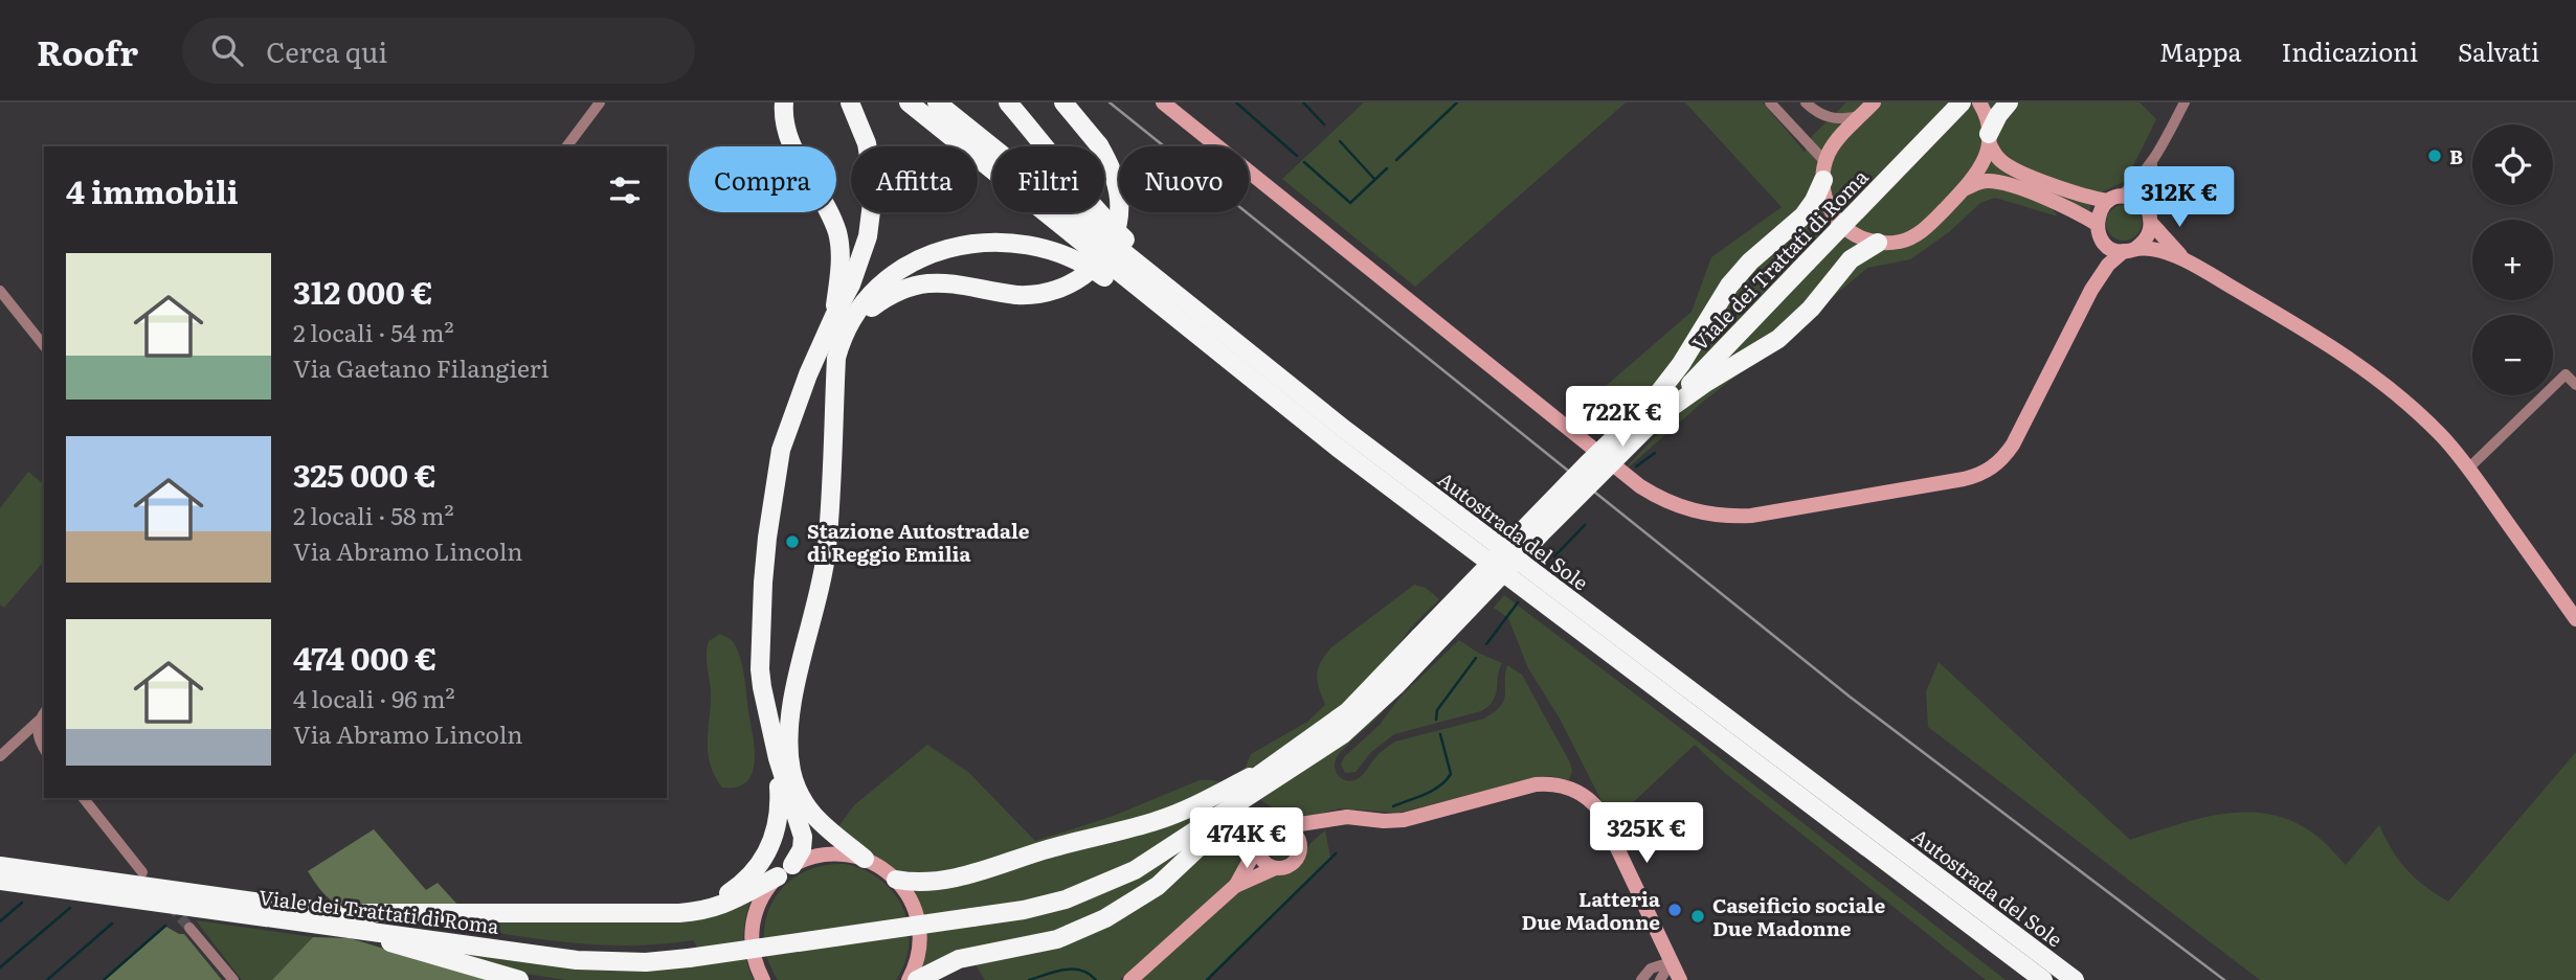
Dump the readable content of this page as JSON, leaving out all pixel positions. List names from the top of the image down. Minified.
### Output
{"streets":{"highway":["Viale dei Trattati di Roma","Autostrada del Sole"]},"places":["B","Stazione Autostradale di Reggio Emilia","Latteria Due Madonne","Caseificio sociale Due Madonne"],"page":{"header":"Roofr","search":"Cerca qui","nav":["Mappa","Indicazioni","Salvati"],"map_buttons":["+","−"],"chip":["Compra","Affitta","Filtri","Nuovo"],"heading":"4 immobili","price":["312K €","722K €","325K €","474K €"],"list":[{"name":"312 000 €","note":"2 locali · 54 m² · Via Gaetano Filangieri"},{"name":"325 000 €","note":"2 locali · 58 m² · Via Abramo Lincoln"},{"name":"474 000 €","note":"4 locali · 96 m² · Via Abramo Lincoln"}]}}
